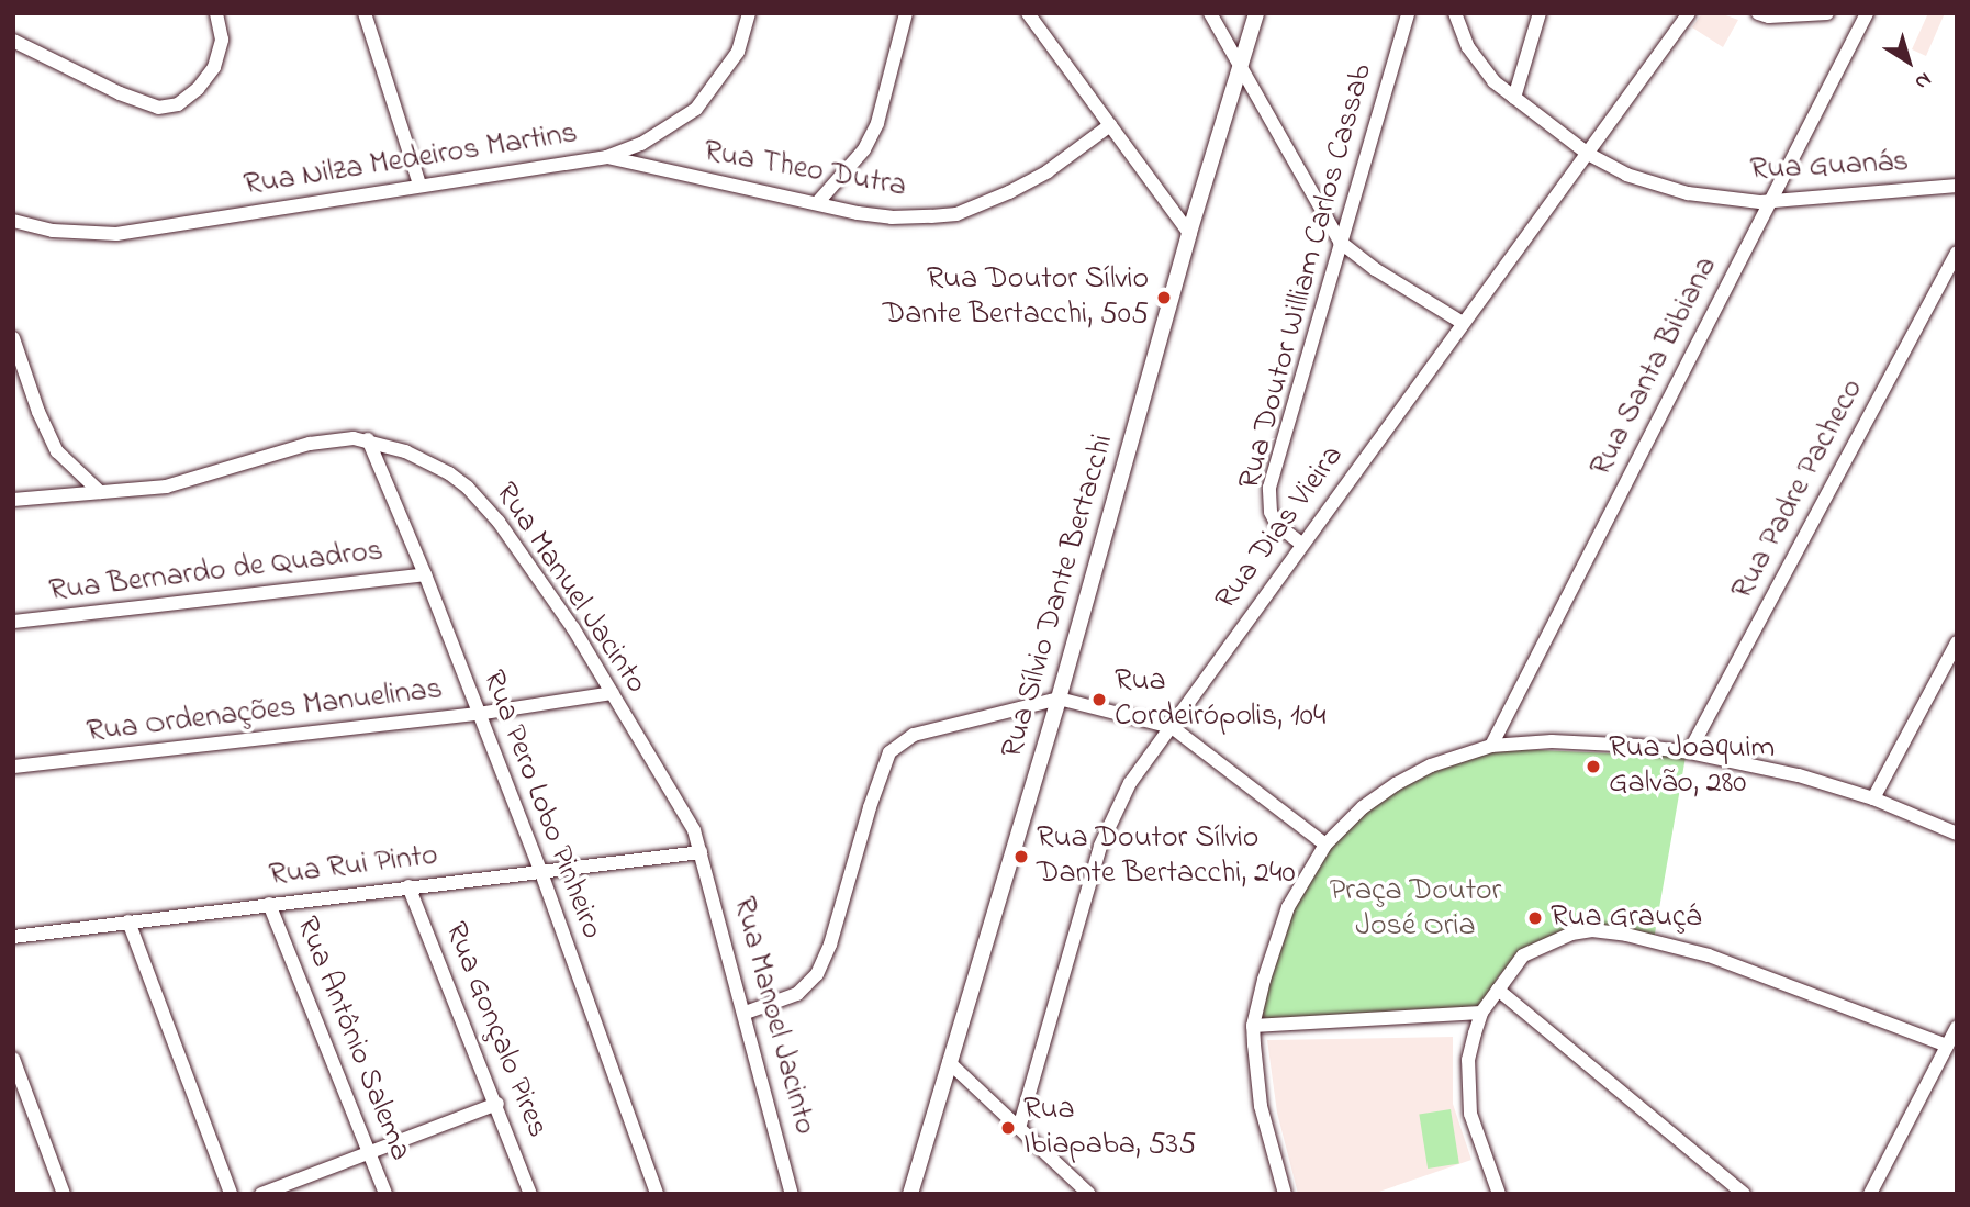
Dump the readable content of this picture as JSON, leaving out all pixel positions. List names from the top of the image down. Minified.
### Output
{"streets":{"street":["Rua Nilza Medeiros Martins","Rua Guanás","Rua Theo Dutra","Rua Doutor William Carlos Cassab","Rua Santa Bibiana","Rua Padre Pacheco","Rua Dias Vieira","Rua Bernardo de Quadros","Rua Manuel Jacinto","Rua Sílvio Dante Bertacchi","Rua Ordenações Manuelinas","Rua Pero Lobo Pinheiro","Rua Rui Pinto","Rua Manoel Jacinto","Rua Gonçalo Pires","Rua Antônio Salema"]},"crossings":[["Rua Nilza Medeiros Martins","Rua Theo Dutra"],["Rua Guanás","Rua Santa Bibiana"],["Rua Guanás","Rua Dias Vieira"],["Rua Doutor William Carlos Cassab","Rua Dias Vieira"],["Rua Bernardo de Quadros","Rua Pero Lobo Pinheiro"],["Rua Manuel Jacinto","Rua Ordenações Manuelinas"],["Rua Manuel Jacinto","Rua Pero Lobo Pinheiro"],["Rua Manuel Jacinto","Rua Rui Pinto"],["Rua Manuel Jacinto","Rua Manoel Jacinto"],["Rua Ordenações Manuelinas","Rua Pero Lobo Pinheiro"],["Rua Pero Lobo Pinheiro","Rua Rui Pinto"],["Rua Rui Pinto","Rua Manoel Jacinto"],["Rua Rui Pinto","Rua Gonçalo Pires"],["Rua Rui Pinto","Rua Antônio Salema"]],"parks":["Praça Doutor José Oria"],"places":["Rua Doutor Sílvio Dante Bertacchi, 505","Rua Cordeirópolis, 104","Rua Joaquim Galvão, 280","Rua Doutor Sílvio Dante Bertacchi, 240","Rua Grauçá","Rua Ibiapaba, 535"],"north":"bottom right"}
